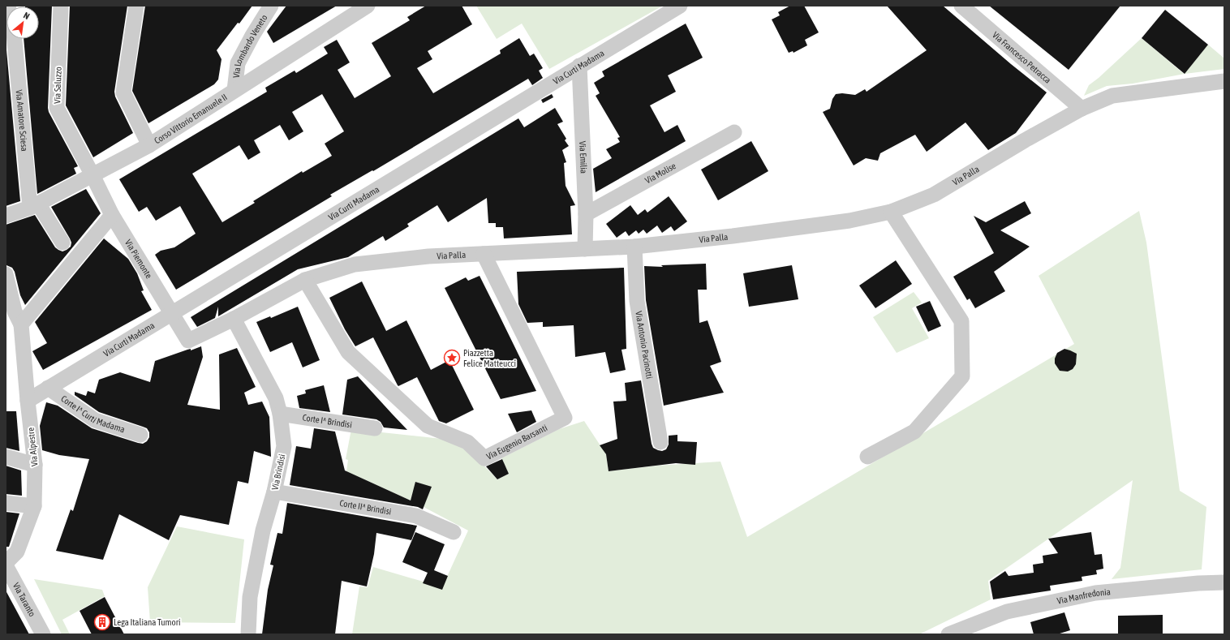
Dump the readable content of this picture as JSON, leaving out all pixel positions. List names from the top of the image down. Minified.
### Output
{"streets":{"street":["Via Lombardo Veneto","Via Francesco Petracca","Via Curti Madama","Via Saluzzo","Corso Vittorio Emanuele II","Via Amatore Sciesa","Via Emilia","Via Molise","Via Palla","Via Piemonte","Via Antonio Pacinotti","Corte I^ Curti Madama","Corte I^ Brindisi","Via Eugenio Barsanti","Via Alpestre","Via Brindisi","Corte II^ Brindisi","Via Manfredonia","Via Taranto"]},"crossings":[["Via Lombardo Veneto","Corso Vittorio Emanuele II"],["Via Francesco Petracca","Via Palla"],["Via Curti Madama","Via Emilia"],["Via Curti Madama","Via Piemonte"],["Via Curti Madama","Corte I^ Curti Madama"],["Via Curti Madama","Via Alpestre"],["Via Saluzzo","Corso Vittorio Emanuele II"],["Via Saluzzo","Via Piemonte"],["Corso Vittorio Emanuele II","Via Amatore Sciesa"],["Corso Vittorio Emanuele II","Via Piemonte"],["Via Emilia","Via Molise"],["Via Emilia","Via Palla"],["Via Palla","Via Piemonte"],["Via Palla","Via Antonio Pacinotti"],["Via Palla","Via Eugenio Barsanti"],["Via Palla","Via Brindisi"],["Corte I^ Brindisi","Via Brindisi"],["Via Alpestre","Via Taranto"],["Via Brindisi","Corte II^ Brindisi"]],"places":{"place":["Piazzetta Felice Matteucci"],"building":["Lega Italiana Tumori"]},"north":"top right"}
